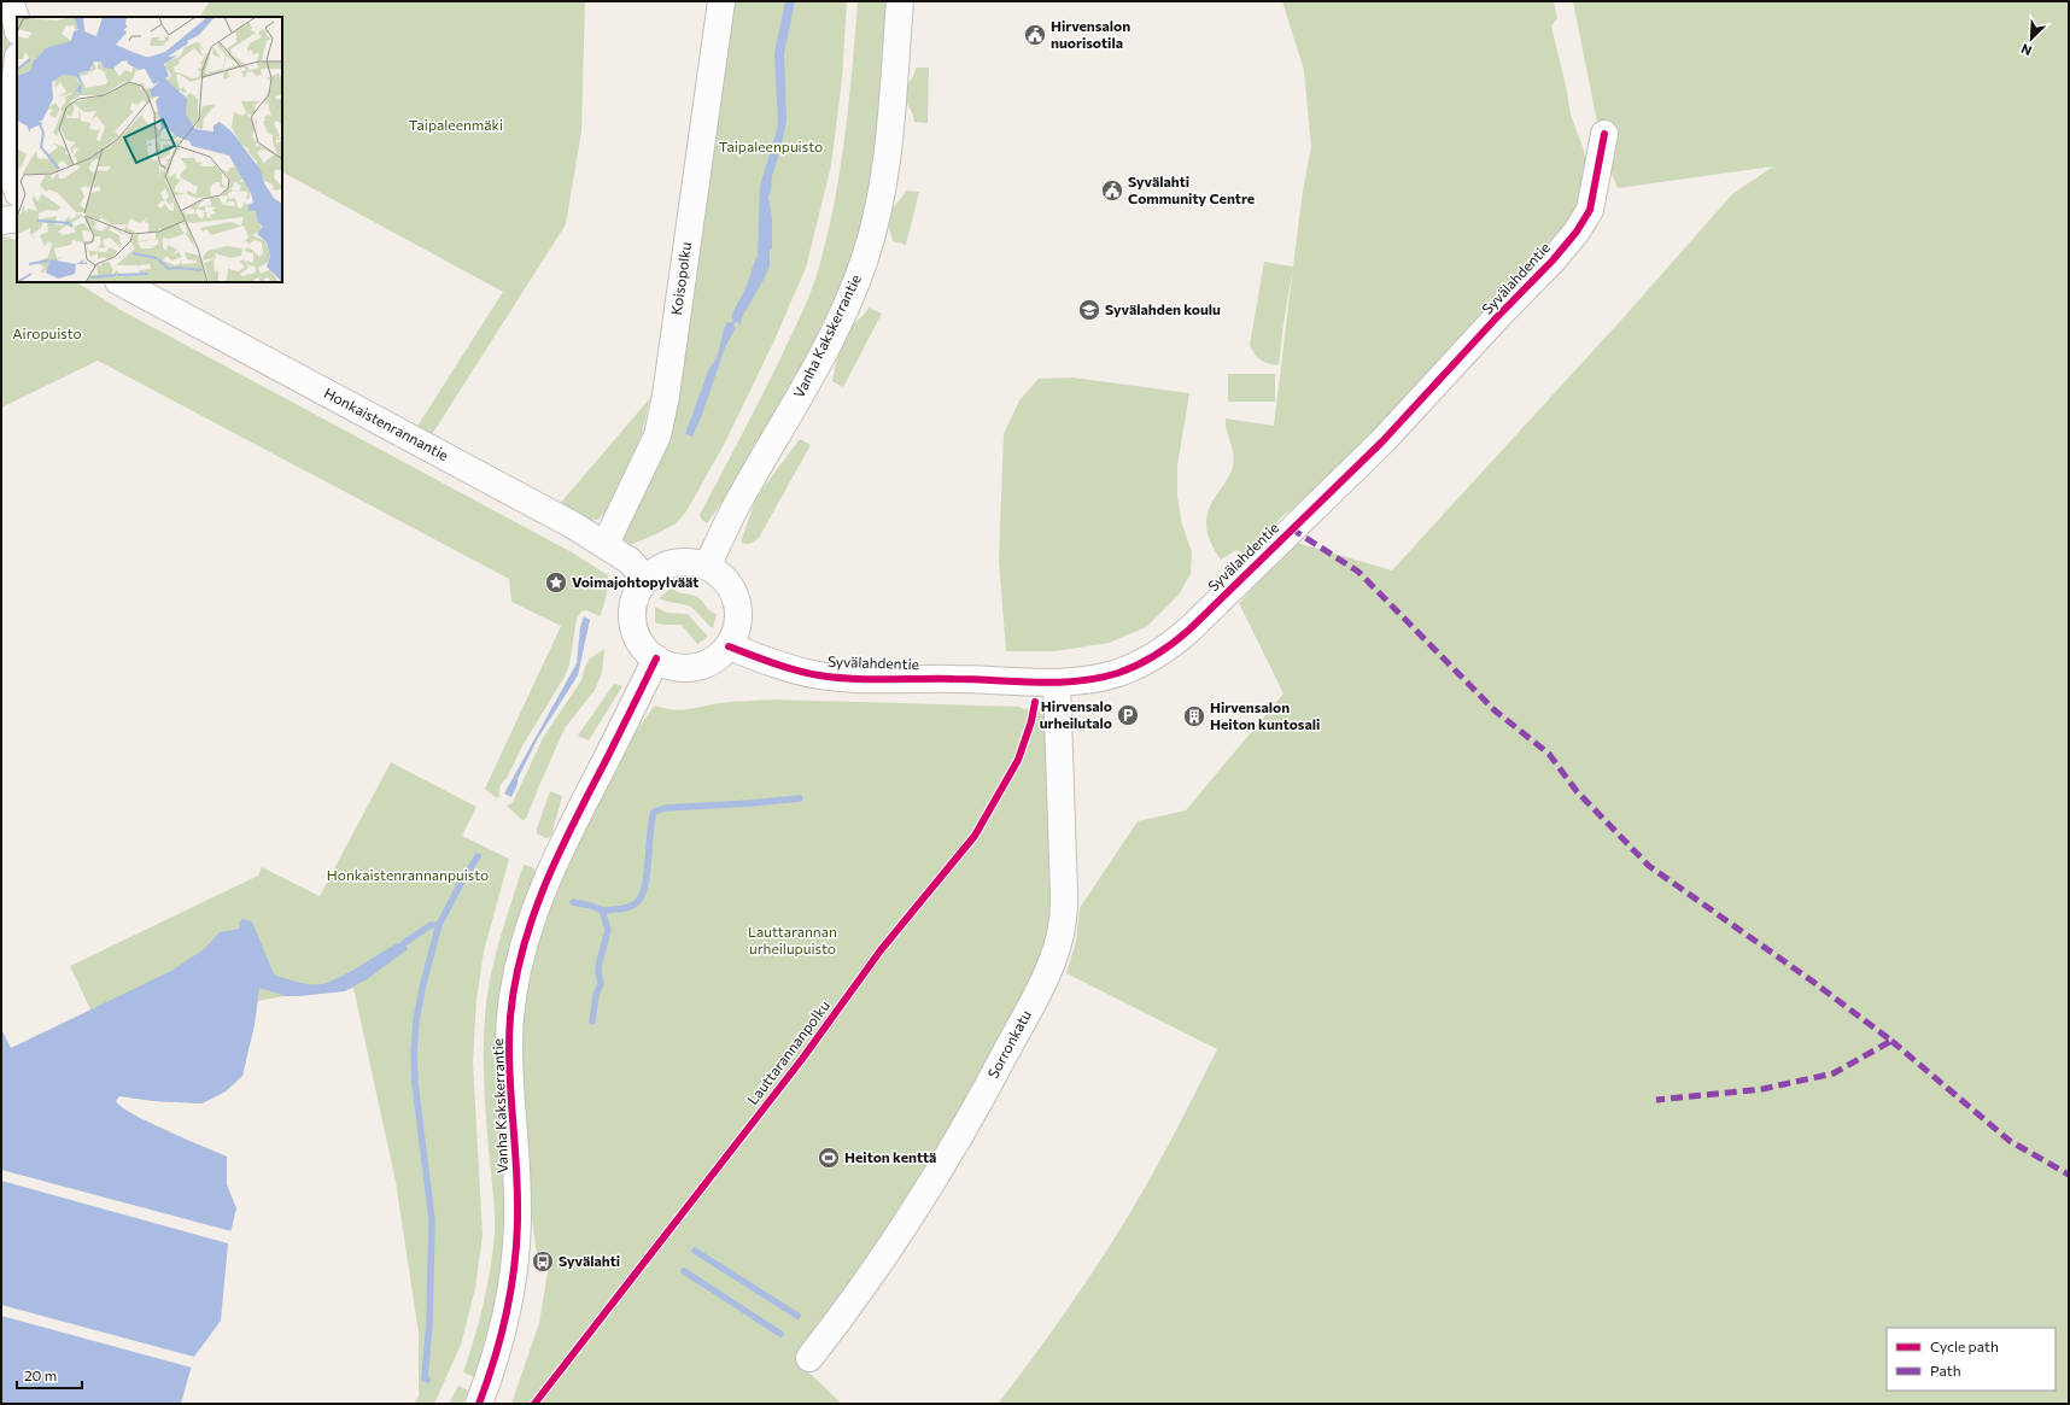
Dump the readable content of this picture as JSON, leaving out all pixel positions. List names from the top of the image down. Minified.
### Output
{"streets":{"street":["Koisopolku","Syvälahdentie","Vanha Kakskerrantie","Honkaistenrannantie","Sorronkatu"],"cycle path":["Lauttarannanpolku"]},"crossings":[["Koisopolku","Honkaistenrannantie"],["Syvälahdentie","Vanha Kakskerrantie"],["Syvälahdentie","Honkaistenrannantie"],["Syvälahdentie","Sorronkatu"],["Vanha Kakskerrantie","Honkaistenrannantie"]],"parks":["Taipaleenmäki","Taipaleenpuisto","Airopuisto","Honkaistenrannanpuisto","Lauttarannan urheilupuisto"],"places":{"public building":["Hirvensalon nuorisotila","Syvälahti Community Centre"],"school or university":["Syvälahden koulu"],"place":["Voimajohtopylväät"],"parking":["Hirvensalo urheilutalo"],"building":["Hirvensalon Heiton kuntosali"],"sports":["Heiton kenttä"],"bus stop":["Syvälahti"]},"legend":["Cycle path","Path"],"scale_bar":"20 m","north":"bottom left"}
